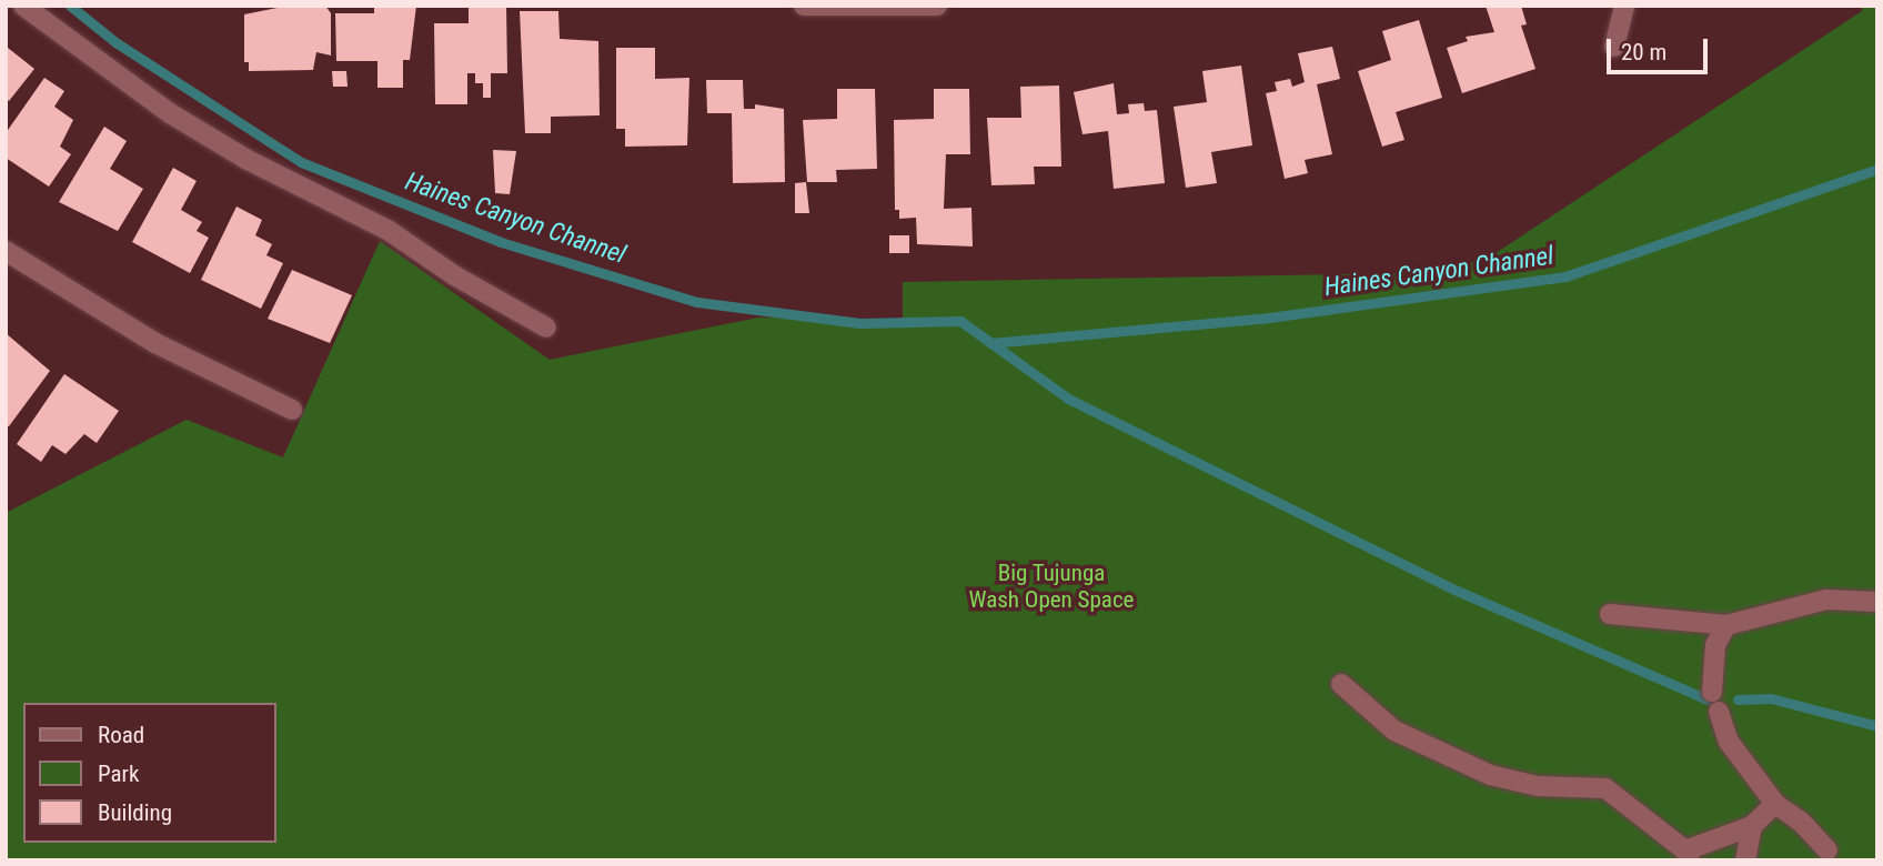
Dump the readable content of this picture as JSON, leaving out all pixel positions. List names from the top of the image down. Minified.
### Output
{"water":["Haines Canyon Channel"],"parks":["Big Tujunga Wash Open Space"],"legend":["Road","Park","Building"],"scale_bar":"20 m"}
